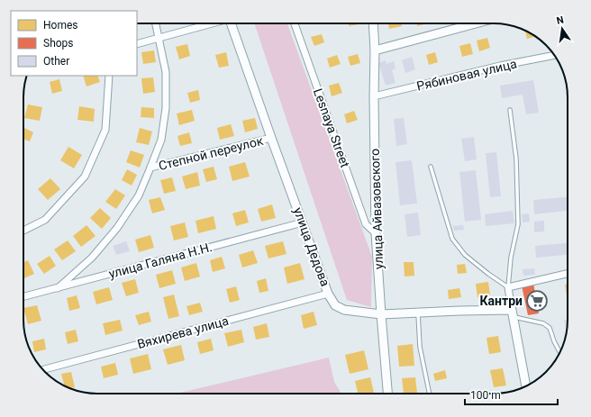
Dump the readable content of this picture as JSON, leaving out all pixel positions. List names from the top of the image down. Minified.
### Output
{"streets":{"street":["Рябиновая улица","Lesnaya Street","Степной переулок","улица Айвазовского","улица Дедова","улица Галяна Н.Н.","Вяхирева улица"]},"crossings":[["Рябиновая улица","улица Айвазовского"],["Lesnaya Street","улица Айвазовского"],["Степной переулок","улица Дедова"],["улица Айвазовского","улица Дедова"],["улица Дедова","улица Галяна Н.Н."],["улица Дедова","Вяхирева улица"]],"places":{"supermarket":["Кантри"]},"legend":["Homes","Shops","Other"],"scale_bar":"100 m","north":"top"}
